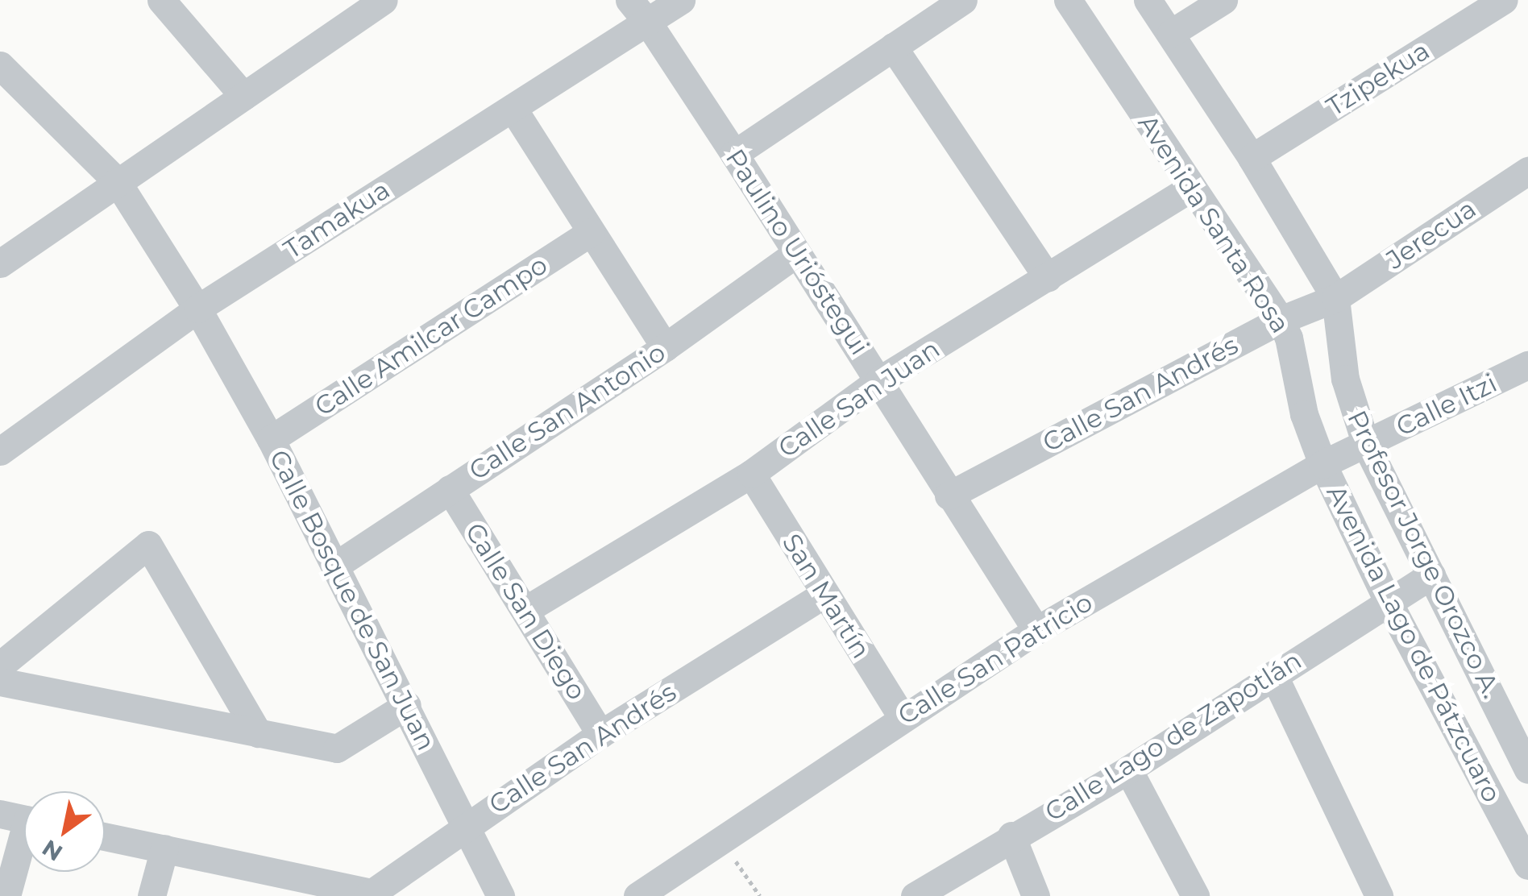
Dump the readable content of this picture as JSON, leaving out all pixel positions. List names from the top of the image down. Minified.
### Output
{"streets":{"street":["Tzipekua","Tamakua","Avenida Santa Rosa","Jerecua","Paulino Urióstegui","Calle Amilcar Campo","Calle San Andrés","Calle San Juan","Calle Itzi","Calle San Antonio","Profesor Jorge Orozco A.","San Martín","Calle Bosque de San Juan","Calle San Diego","Avenida Lago de Pátzcuaro","Calle San Patricio","Calle Lago de Zapotlán"]},"crossings":[["Tzipekua","Profesor Jorge Orozco A."],["Tamakua","Paulino Urióstegui"],["Tamakua","Calle Bosque de San Juan"],["Avenida Santa Rosa","Calle San Andrés"],["Avenida Santa Rosa","Calle San Juan"],["Avenida Santa Rosa","Avenida Lago de Pátzcuaro"],["Avenida Santa Rosa","Calle San Patricio"],["Jerecua","Calle San Andrés"],["Jerecua","Profesor Jorge Orozco A."],["Paulino Urióstegui","Calle San Andrés"],["Paulino Urióstegui","Calle San Juan"],["Paulino Urióstegui","Calle San Antonio"],["Paulino Urióstegui","Calle San Patricio"],["Calle Amilcar Campo","Calle Bosque de San Juan"],["Calle San Andrés","Profesor Jorge Orozco A."],["Calle San Andrés","San Martín"],["Calle San Andrés","Calle Bosque de San Juan"],["Calle San Andrés","Calle San Diego"],["Calle San Juan","San Martín"],["Calle San Juan","Calle San Diego"],["Calle Itzi","Profesor Jorge Orozco A."],["Calle Itzi","Calle San Patricio"],["Calle San Antonio","Calle Bosque de San Juan"],["Calle San Antonio","Calle San Diego"],["Profesor Jorge Orozco A.","Calle San Patricio"],["Profesor Jorge Orozco A.","Calle Lago de Zapotlán"],["San Martín","Calle San Patricio"],["Avenida Lago de Pátzcuaro","Calle San Patricio"],["Avenida Lago de Pátzcuaro","Calle Lago de Zapotlán"]],"north":"bottom left"}
